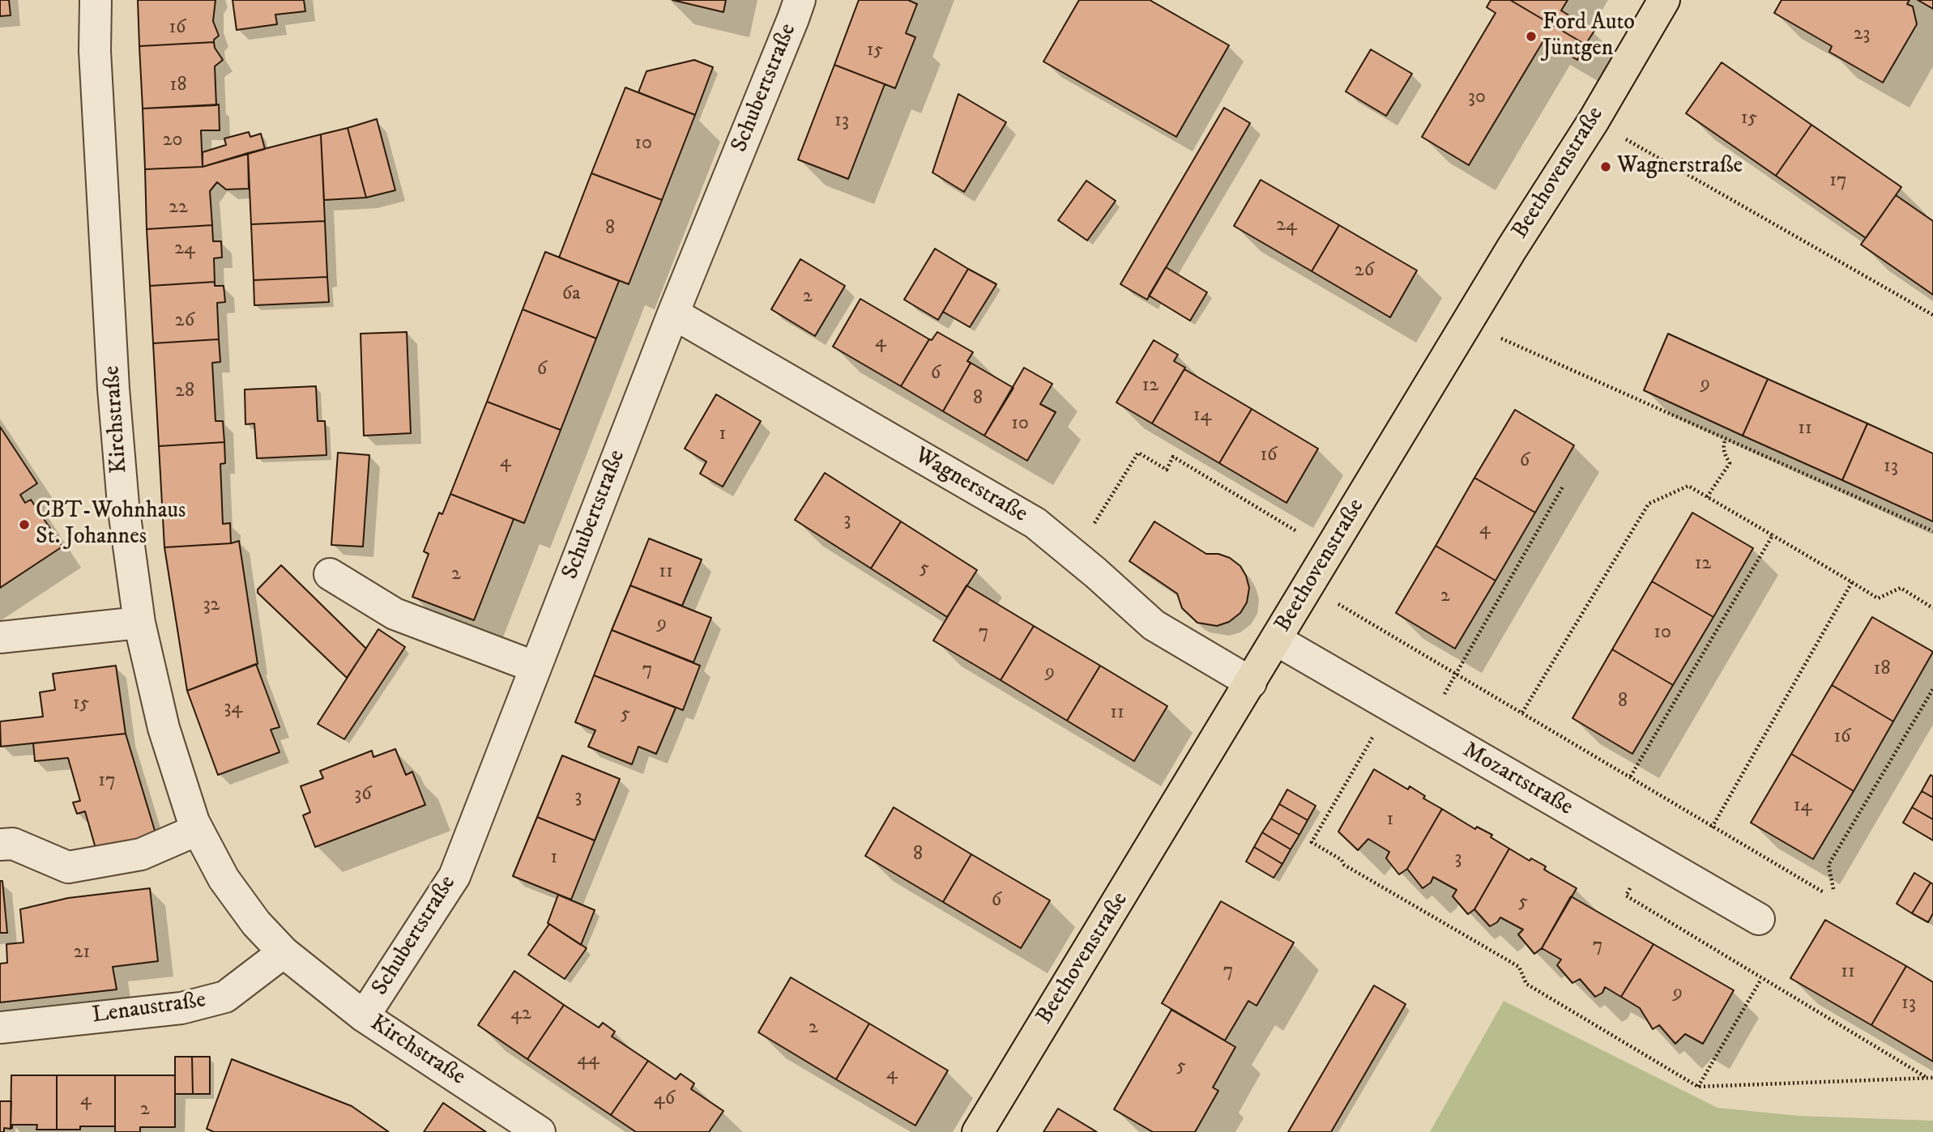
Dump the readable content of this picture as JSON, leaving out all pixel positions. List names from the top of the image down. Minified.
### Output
{"streets":{"main road":["Beethovenstraße"],"street":["Schubertstraße","Kirchstraße","Wagnerstraße","Mozartstraße","Lenaustraße"]},"crossings":[["Schubertstraße","Kirchstraße"],["Schubertstraße","Wagnerstraße"],["Beethovenstraße","Wagnerstraße"],["Beethovenstraße","Mozartstraße"],["Kirchstraße","Lenaustraße"]],"places":["Ford Auto Jüntgen","Wagnerstraße","CBT-Wohnhaus St. Johannes"],"house_numbers":["16","23","15","18","30","15","13","20","10","17","22","24","8","24","26","6a","2","26","4","6","6","9","12","28","8","14","10","11","1","16","6","4","13","3","4","12","5","11","2","2","32","9","7","10","18","7","9","8","15","34","11","5","16","17","36","3","14","1","8","1","3","6","5","7","21","7","11","9","13","42","2","44","5","4","46","4","2"]}
